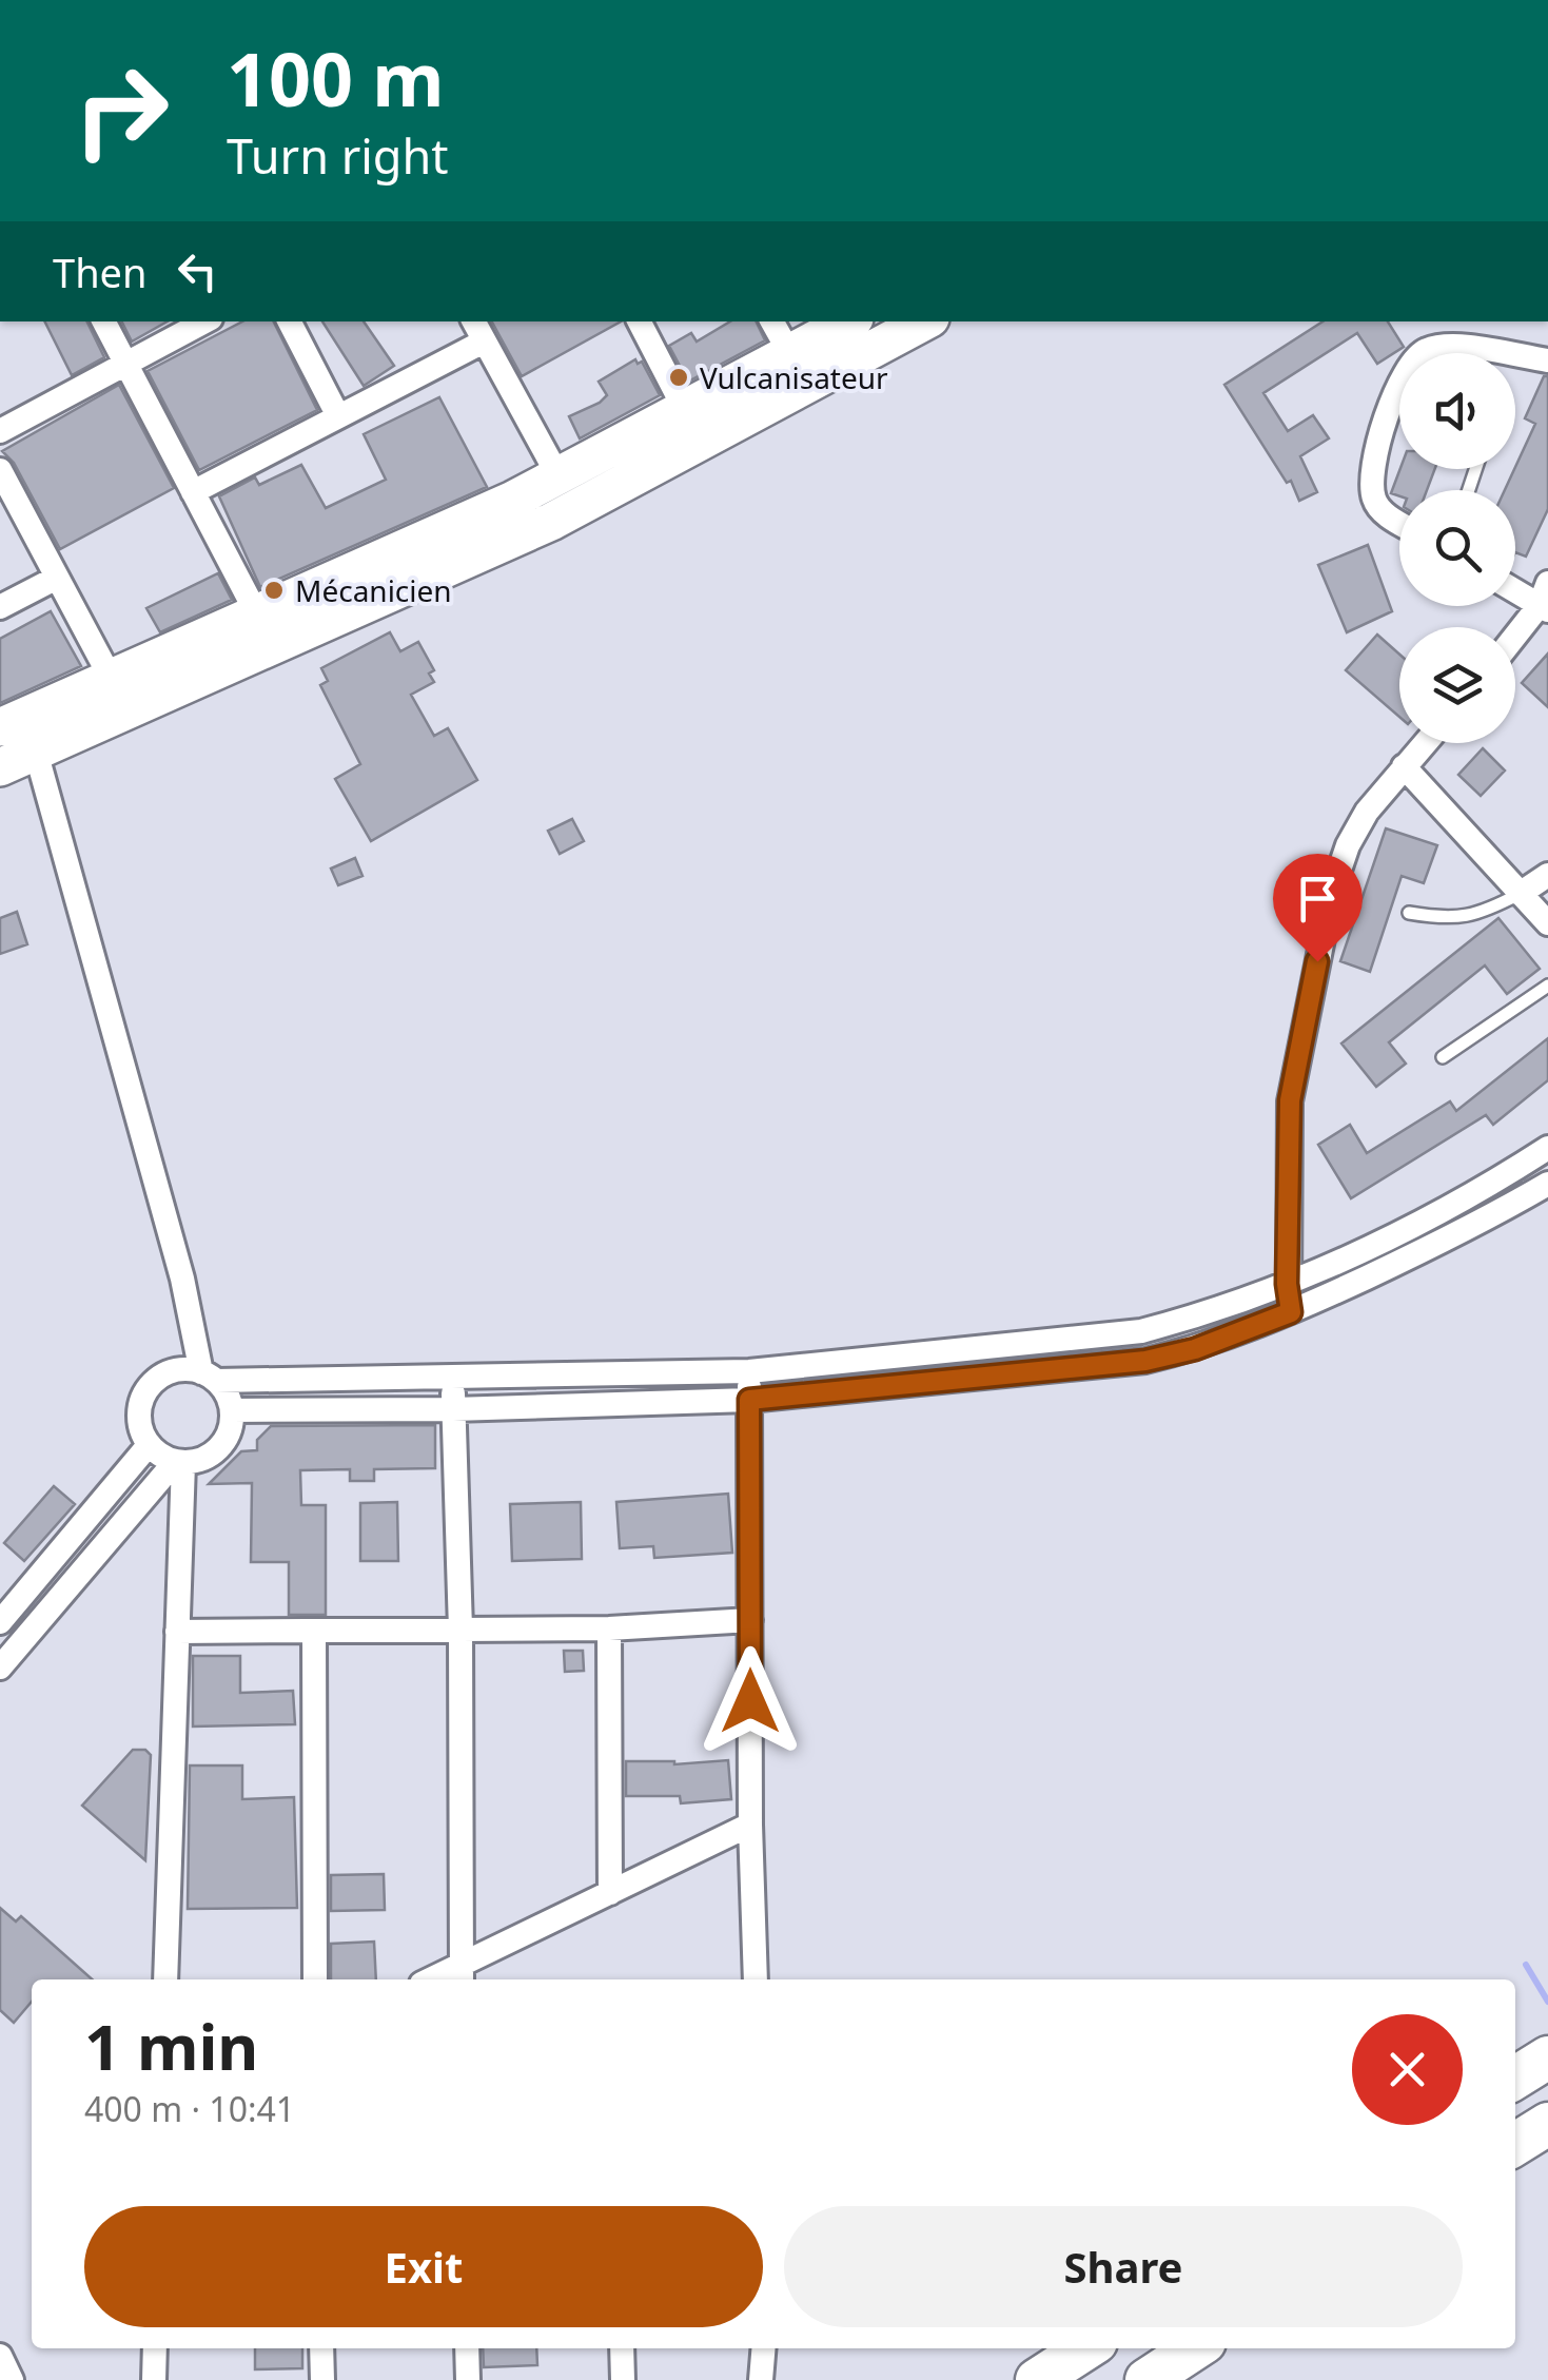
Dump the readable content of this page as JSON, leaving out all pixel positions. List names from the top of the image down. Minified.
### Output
{"places":["Vulcanisateur","Mécanicien"],"page":{"turn":["100 m","Turn right"],"then":"Then","heading":["1 min","400 m · 10:41"],"buttons":["Exit","Share"]}}
